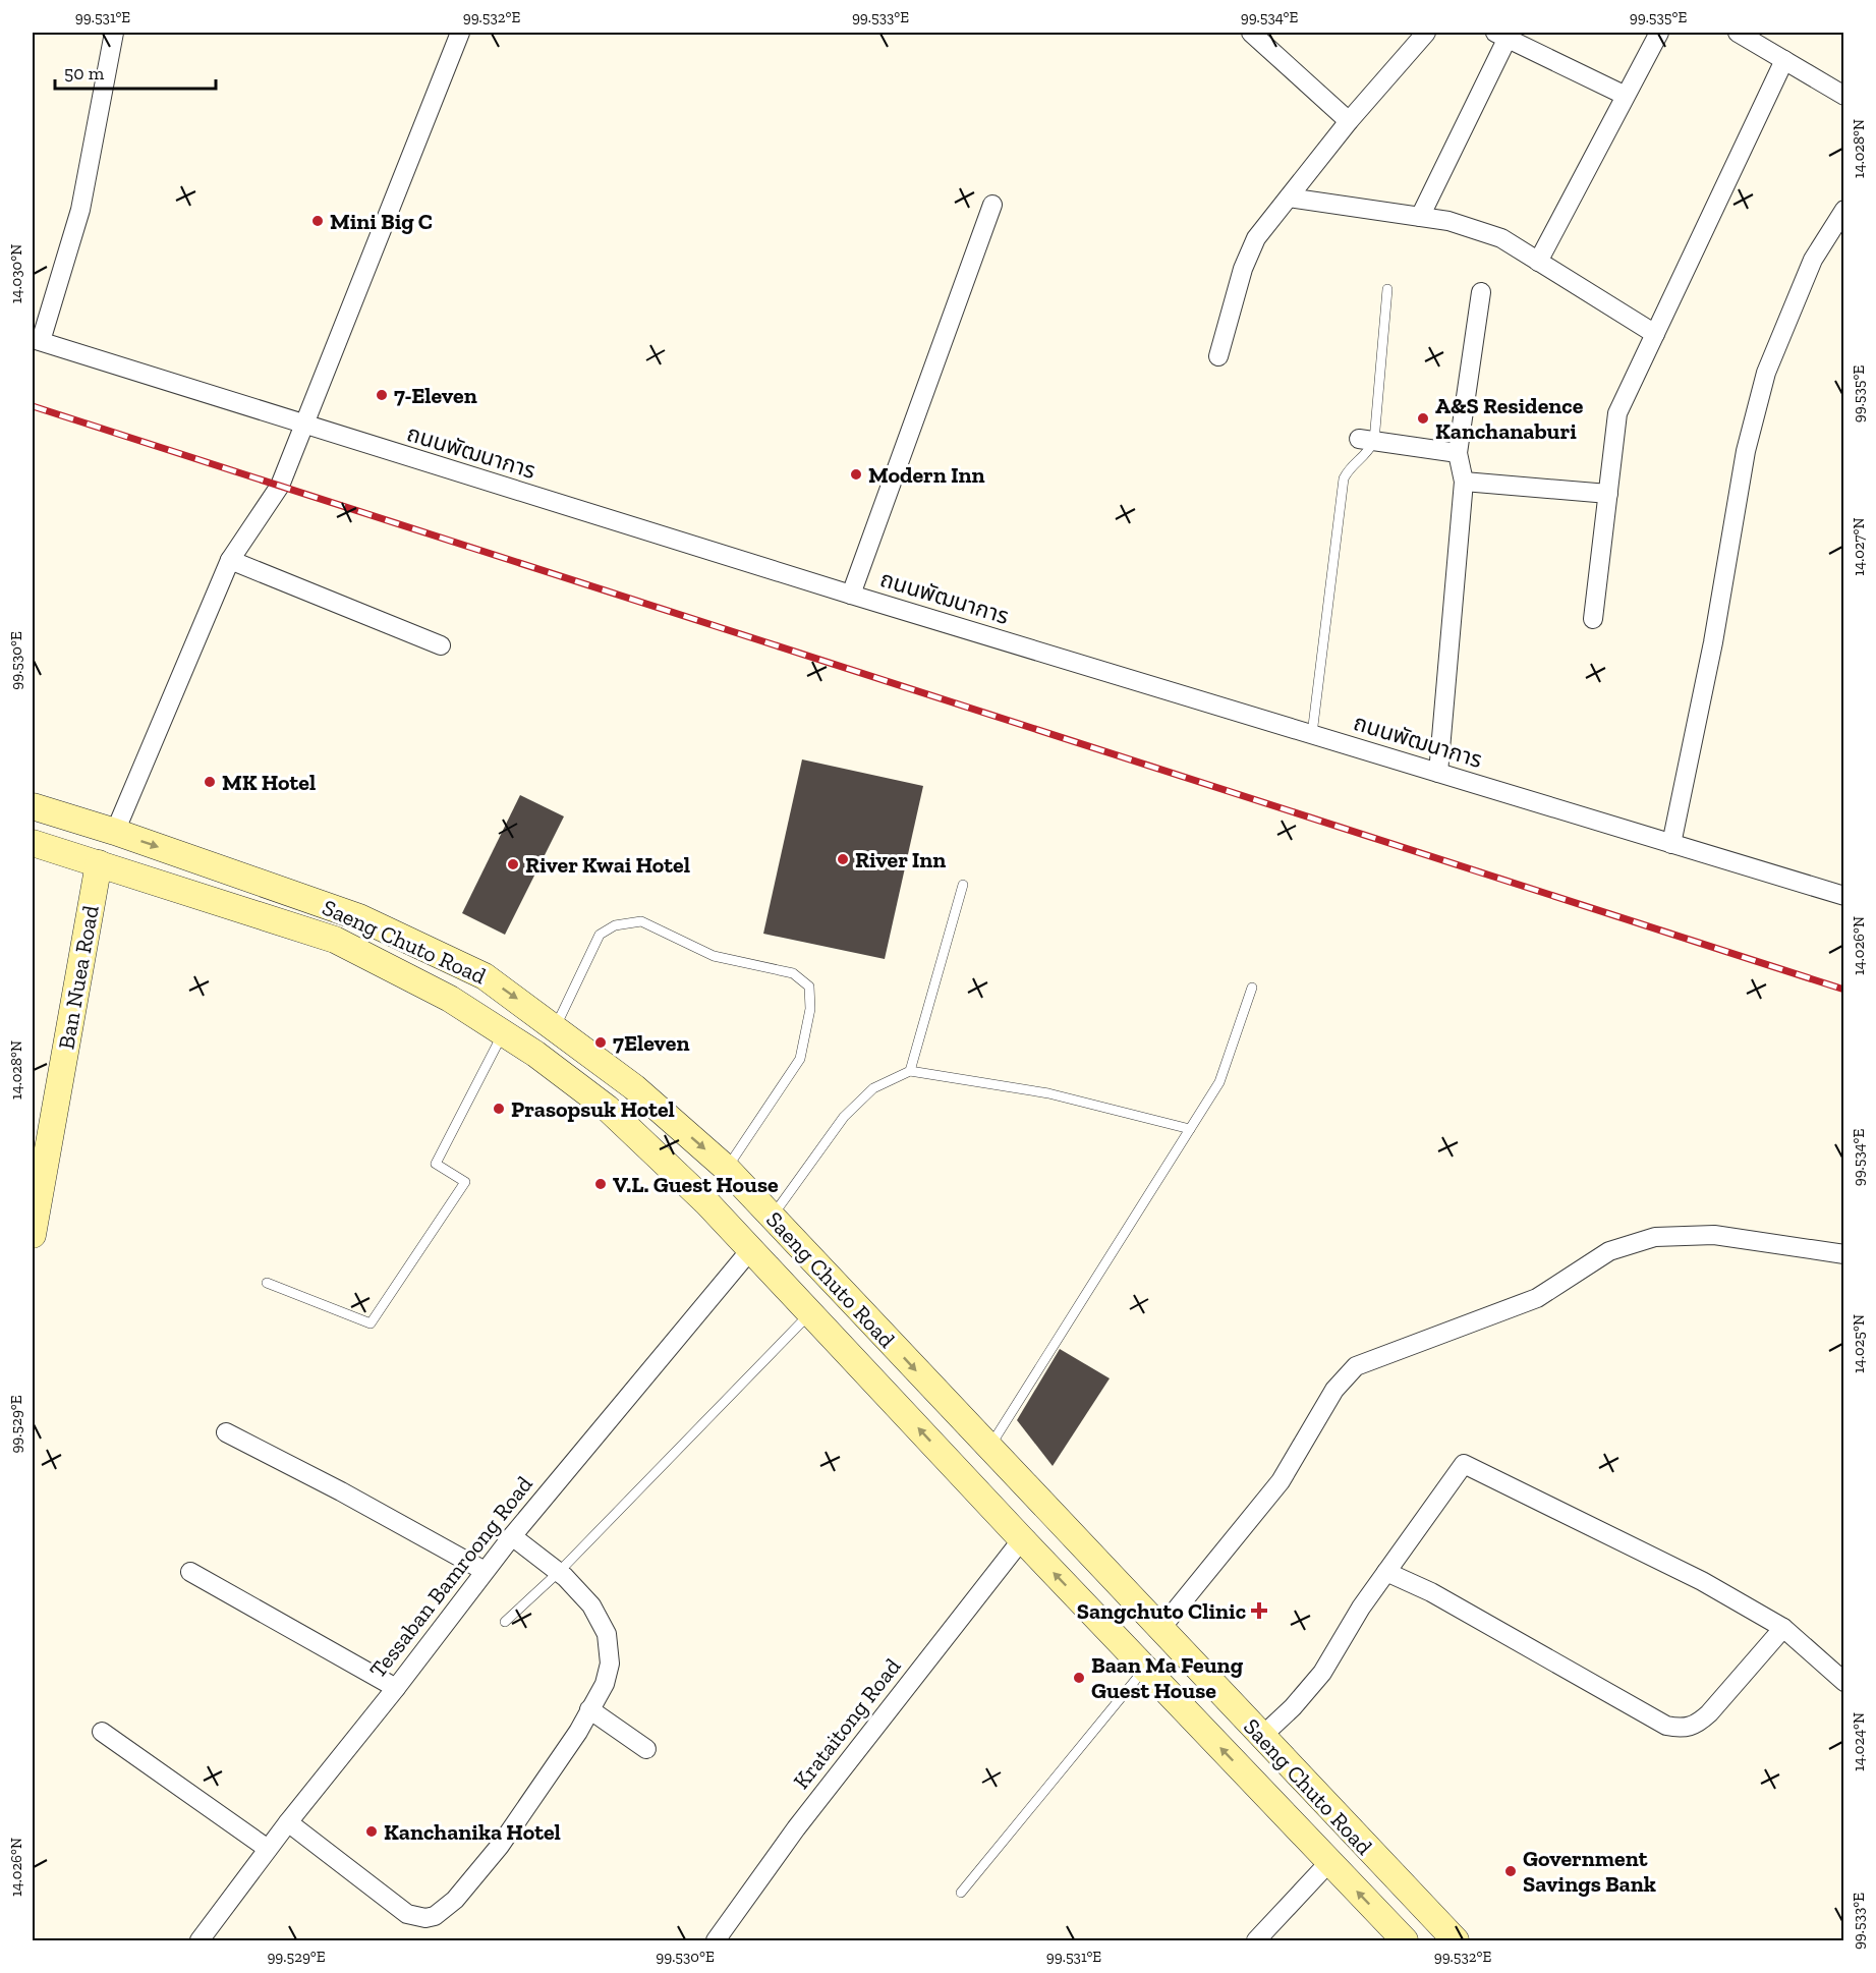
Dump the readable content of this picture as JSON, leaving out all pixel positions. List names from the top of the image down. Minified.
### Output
{"streets":{"main road":["Saeng Chuto Road","Ban Nuea Road"],"street":["ถนนพัฒนาการ","Tessaban Bamroong Road","Krataitong Road"]},"crossings":[["Saeng Chuto Road","Ban Nuea Road"],["Saeng Chuto Road","Tessaban Bamroong Road"],["Saeng Chuto Road","Krataitong Road"]],"places":{"other":["Mini Big C","7-Eleven","A&S Residence Kanchanaburi","Modern Inn","MK Hotel","River Inn","River Kwai Hotel","7Eleven","Prasopsuk Hotel","V.L. Guest House","Baan Ma Feung Guest House","Kanchanika Hotel","Government Savings Bank"],"health":["Sangchuto Clinic"]},"scale_bar":"50 m","coordinates":["99.531°E","99.532°E","99.533°E","99.534°E","99.535°E","14.028°N","14.030°N","14.027°N","99.530°E","14.026°N","14.025°N","99.529°E","14.024°N"]}
